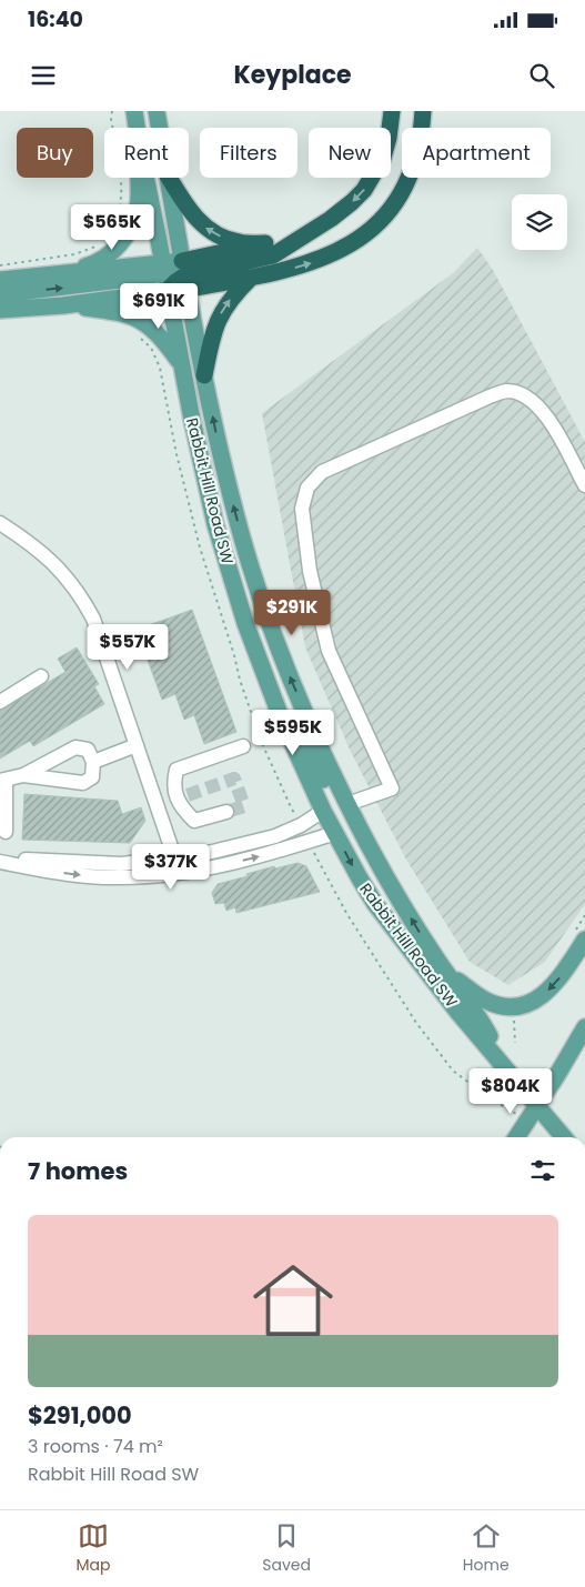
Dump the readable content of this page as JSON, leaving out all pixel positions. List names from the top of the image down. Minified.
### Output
{"streets":{"main road":["Rabbit Hill Road SW"]},"page":{"status":"16:40","header":"Keyplace","chip":["Buy","Rent","Filters","New","Apartment"],"price":["$565K","$691K","$291K","$557K","$595K","$377K","$804K"],"heading":"7 homes","list":[{"name":"$291,000","note":"3 rooms · 74 m² · Rabbit Hill Road SW"}],"tabs":["Map","Saved","Home"]}}
